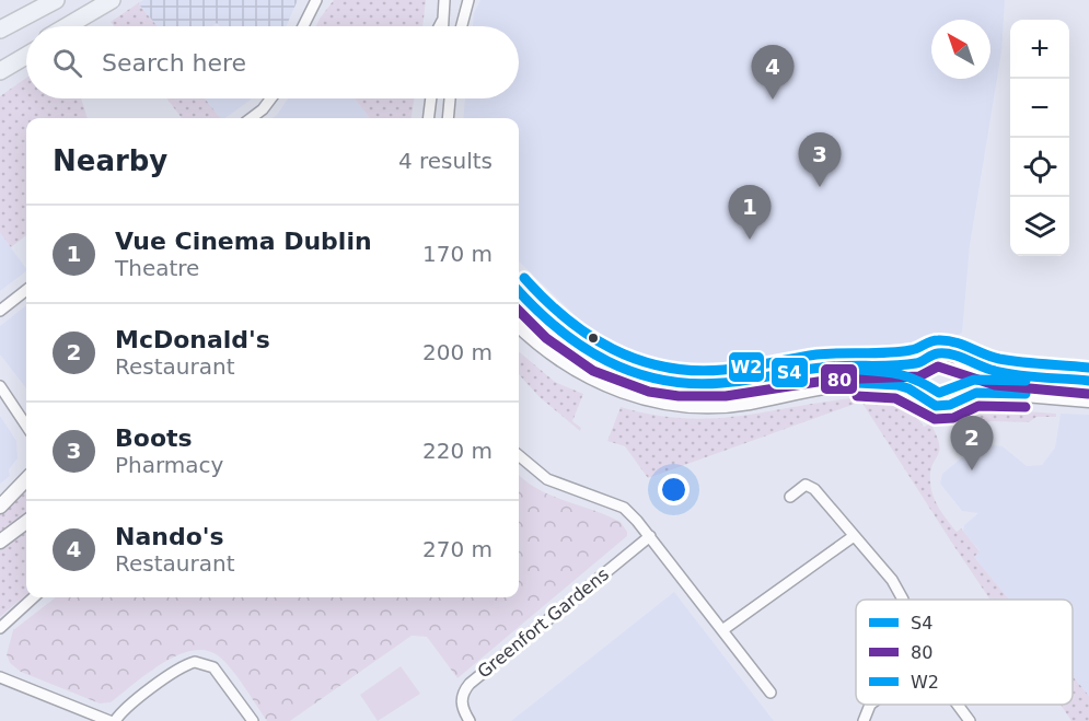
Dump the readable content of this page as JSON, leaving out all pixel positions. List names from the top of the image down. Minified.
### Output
{"streets":{"street":["Greenfort Gardens"]},"lines":["transit line W2","transit line S4","transit line 80"],"legend":["S4","80","W2"],"north":"top left","page":{"map_buttons":["+","−"],"search":"Search here","pins":["4","3","1","2"],"heading":["Nearby","4 results"],"list":[{"mark":"1","name":"Vue Cinema Dublin","note":"Theatre","value":"170 m"},{"mark":"2","name":"McDonald's","note":"Restaurant","value":"200 m"},{"mark":"3","name":"Boots","note":"Pharmacy","value":"220 m"},{"mark":"4","name":"Nando's","note":"Restaurant","value":"270 m"}]}}
